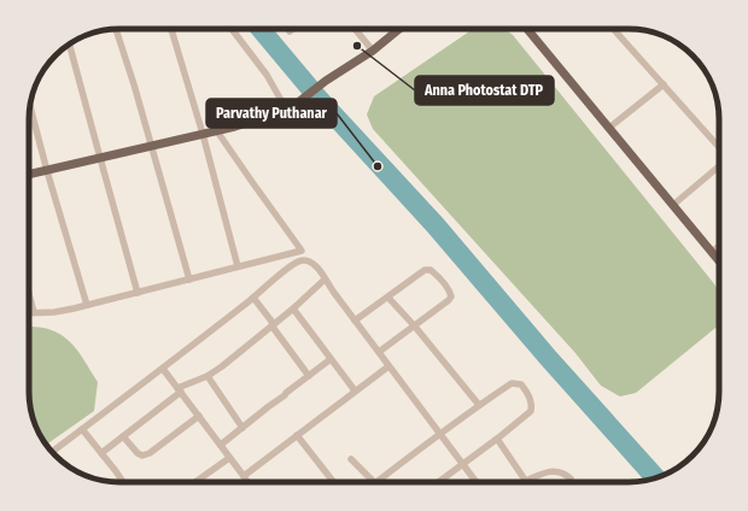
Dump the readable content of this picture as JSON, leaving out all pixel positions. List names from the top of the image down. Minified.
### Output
{"places":["Anna Photostat DTP","Parvathy Puthanar"]}
